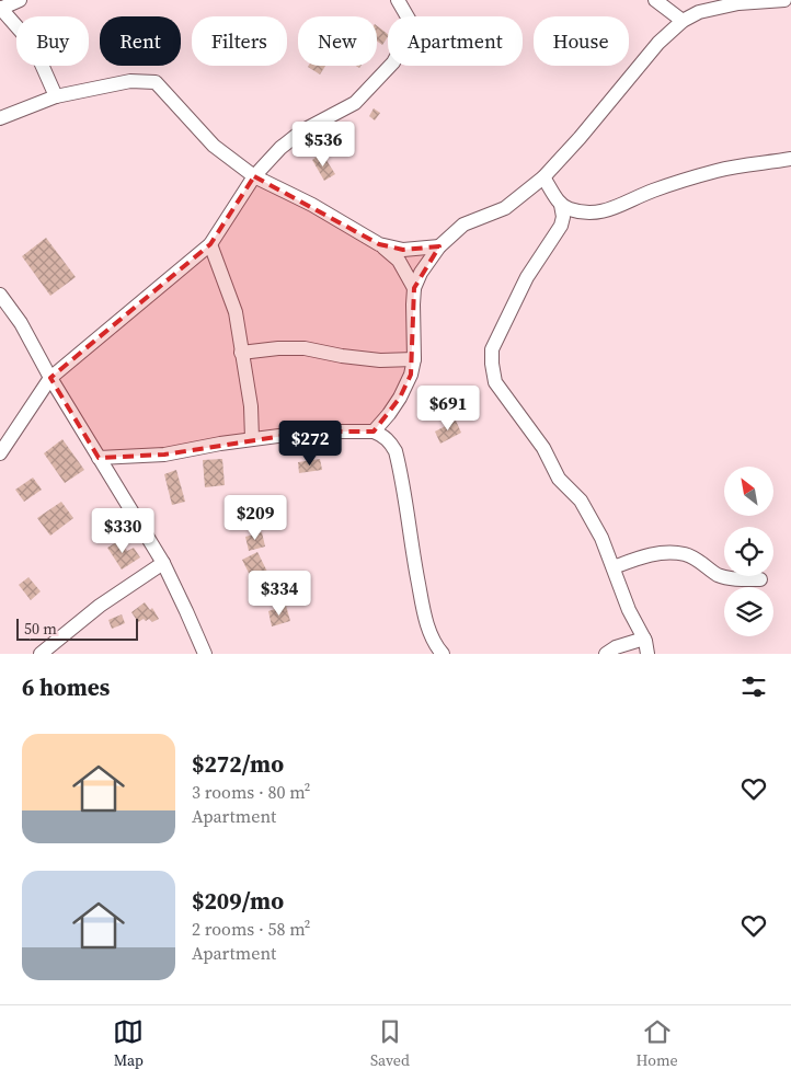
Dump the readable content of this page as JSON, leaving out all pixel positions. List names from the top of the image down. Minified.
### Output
{"scale_bar":"50 m","north":"top left","page":{"chip":["Buy","Rent","Filters","New","Apartment","House"],"price":["$536","$691","$272","$209","$330","$334"],"scale":"50 m","heading":"6 homes","list":[{"name":"$272/mo","note":"3 rooms · 80 m² · Apartment"},{"name":"$209/mo","note":"2 rooms · 58 m² · Apartment"}],"tabs":["Map","Saved","Home"]}}
